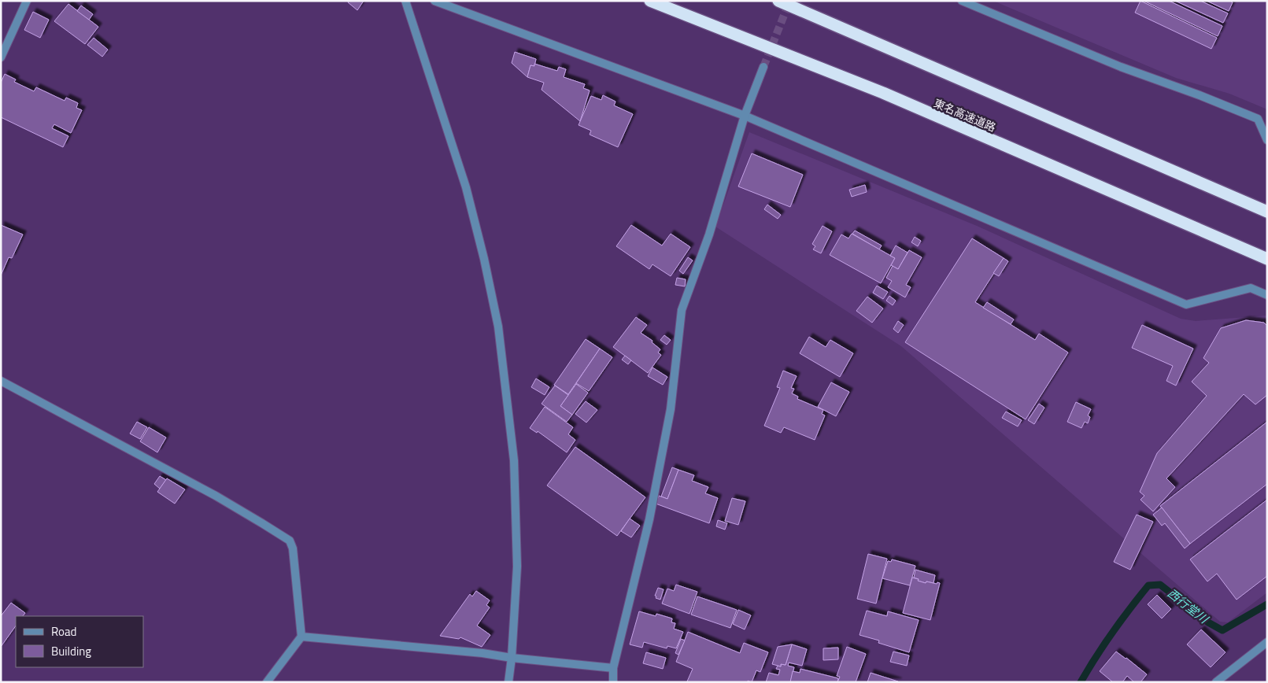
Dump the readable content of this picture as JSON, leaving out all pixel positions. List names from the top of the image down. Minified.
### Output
{"streets":{"highway":["東名高速道路"]},"water":["西行堂川"],"legend":["Road","Building"]}
